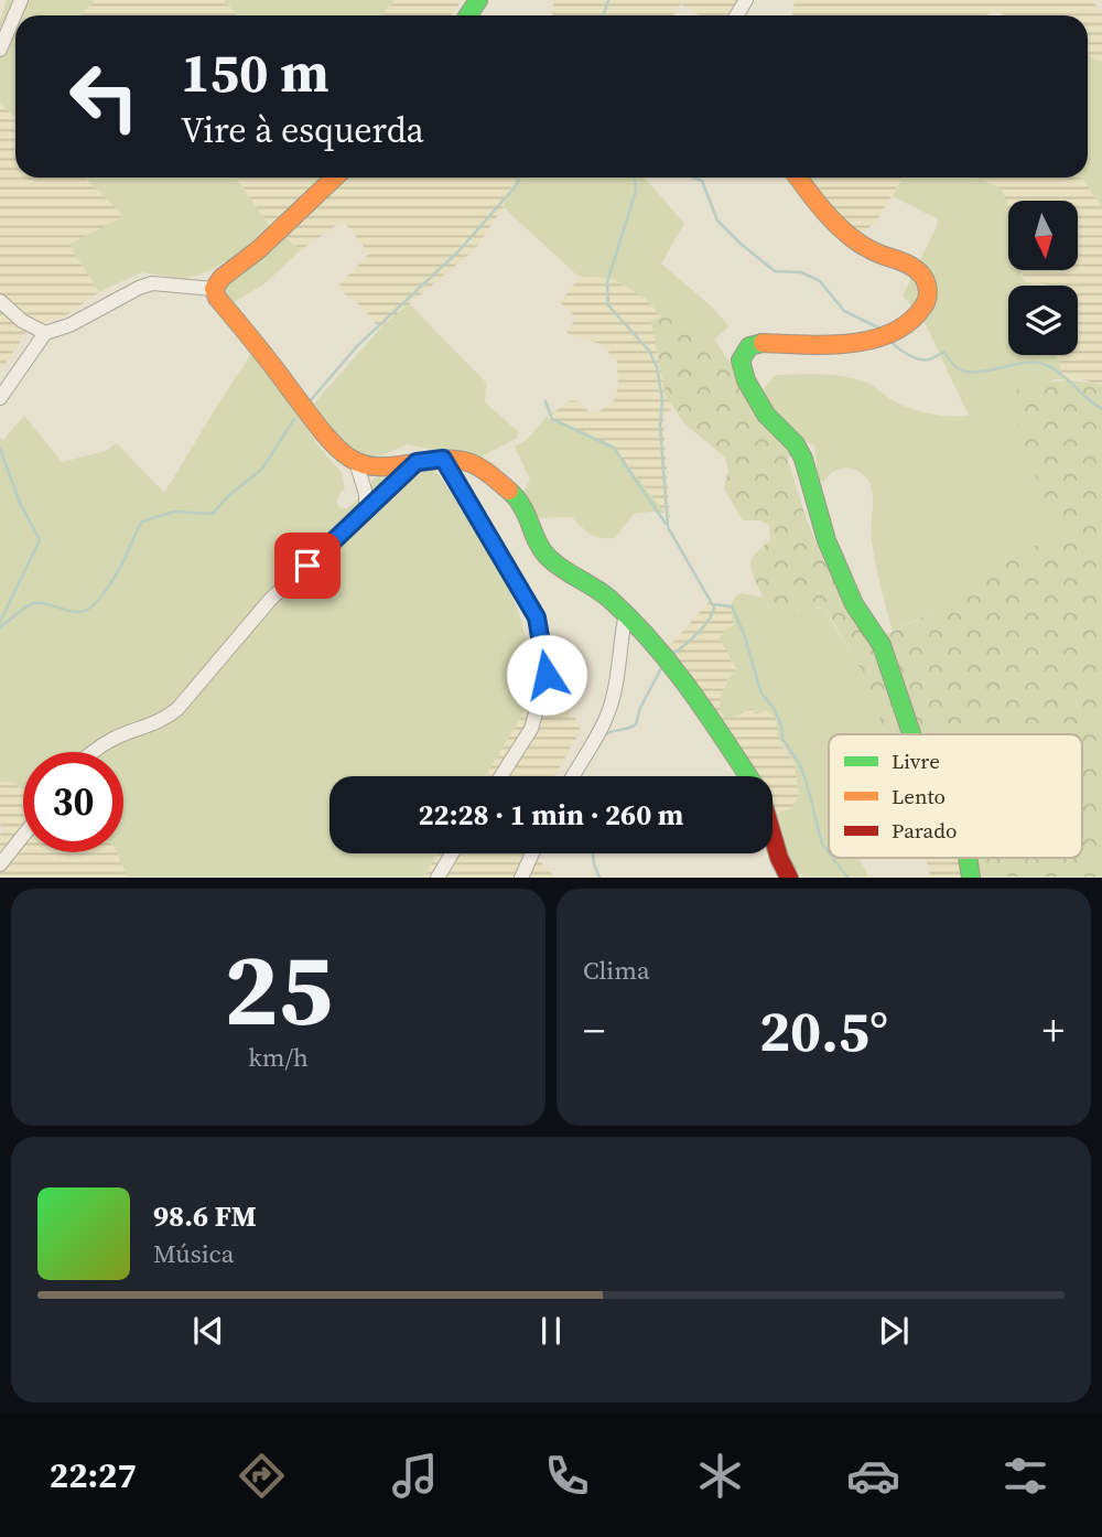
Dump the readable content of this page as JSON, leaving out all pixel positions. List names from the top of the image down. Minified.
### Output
{"legend":["Livre","Lento","Parado"],"north":"bottom","page":{"turn":["150 m","Vire à esquerda"],"limit":"30","trip":"22:28 · 1 min · 260 m","tile":[["25","km/h"],"Clima"],"heat":["−","20.5°","+"],"song":["98.6 FM","Música"],"tabs":"22:27"}}
